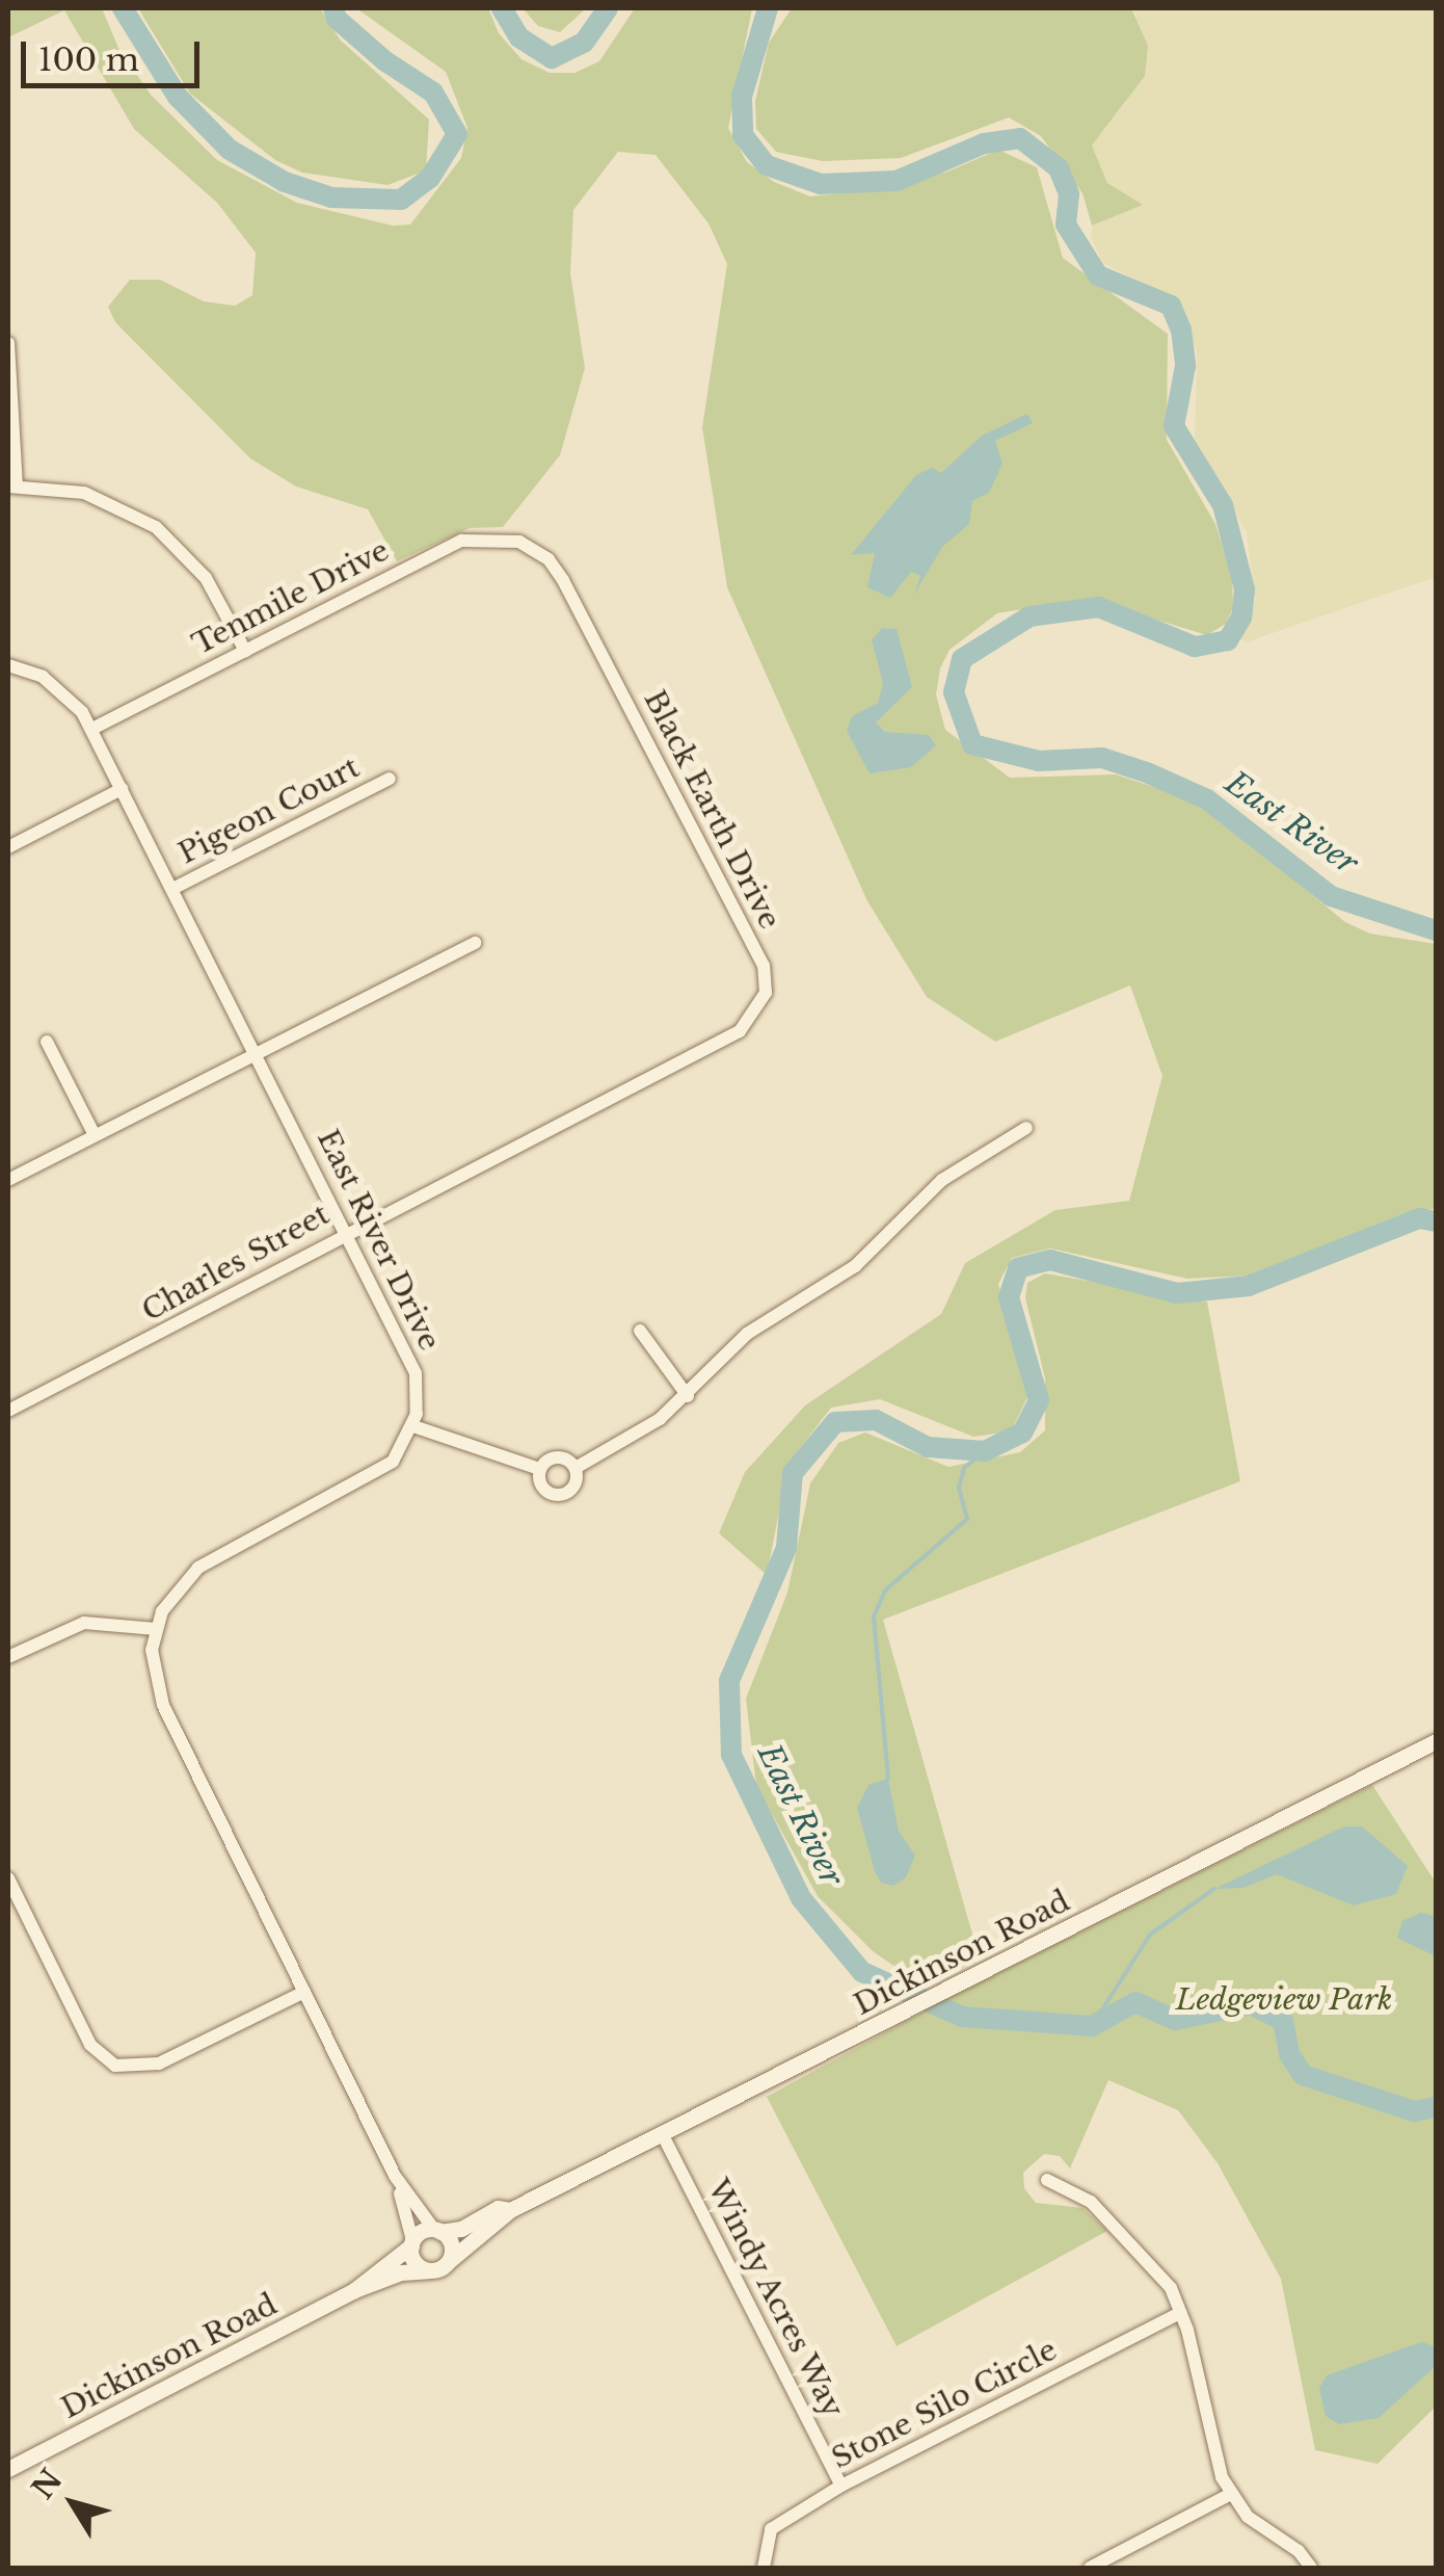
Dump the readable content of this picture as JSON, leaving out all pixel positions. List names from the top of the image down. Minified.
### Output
{"streets":{"street":["Tenmile Drive","Black Earth Drive","Pigeon Court","East River Drive","Charles Street","Dickinson Road","Windy Acres Way","Stone Silo Circle"]},"crossings":[["Tenmile Drive","Black Earth Drive"],["Tenmile Drive","East River Drive"],["Black Earth Drive","Charles Street"],["Pigeon Court","East River Drive"],["East River Drive","Charles Street"],["Dickinson Road","Windy Acres Way"],["Windy Acres Way","Stone Silo Circle"]],"water":["East River"],"parks":["Ledgeview Park"],"scale_bar":"100 m","north":"top left"}
